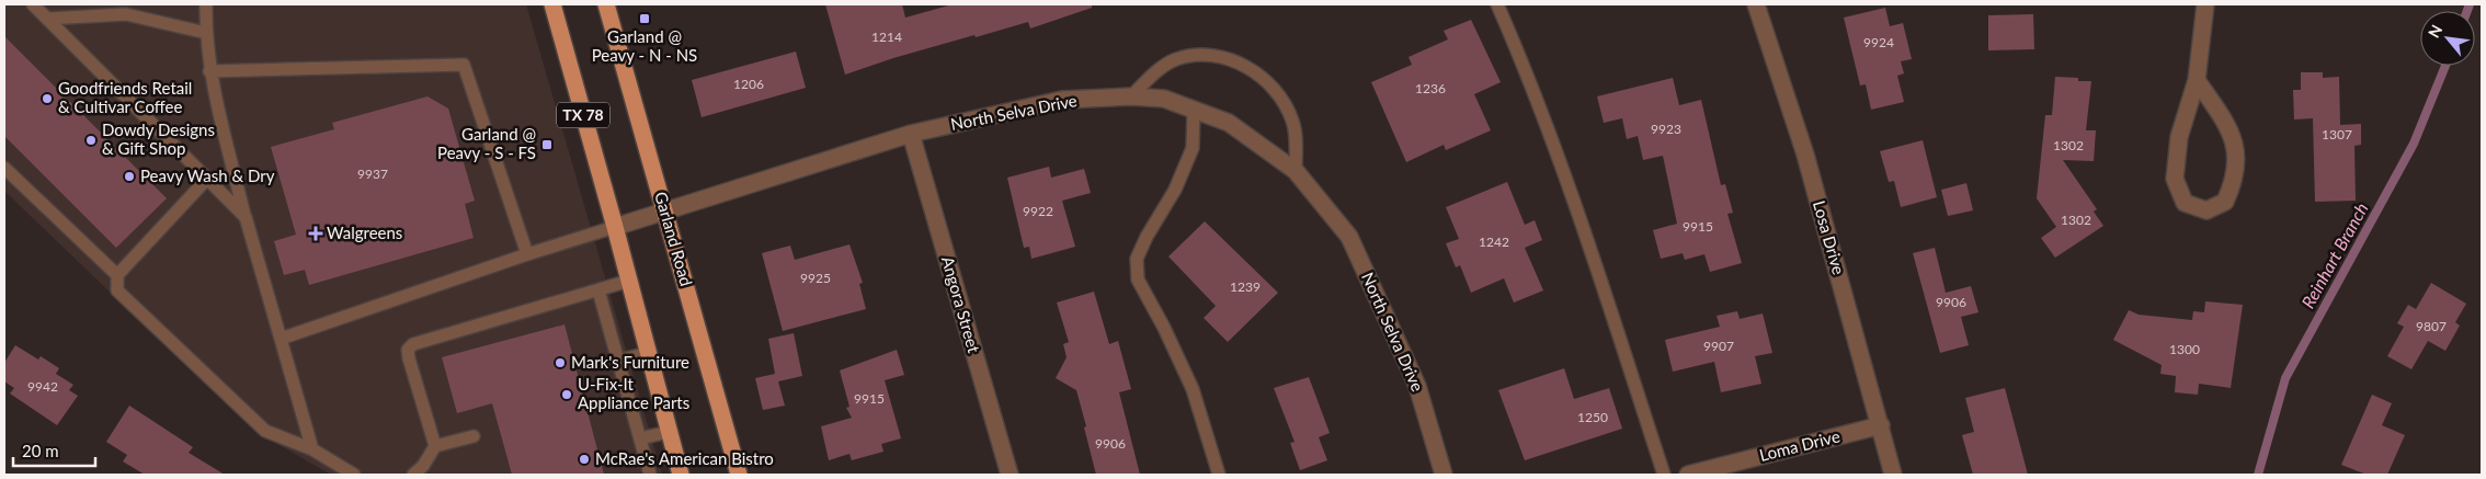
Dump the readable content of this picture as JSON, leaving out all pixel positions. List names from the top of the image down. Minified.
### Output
{"streets":{"main road":["TX 78","Garland Road"],"street":["North Selva Drive","Losa Drive","Angora Street","Loma Drive"]},"crossings":[["North Selva Drive","TX 78"],["North Selva Drive","Garland Road"],["North Selva Drive","Angora Street"],["Losa Drive","Loma Drive"]],"water":["Reinhart Branch"],"places":{"transit":["Garland @ Peavy - N - NS","Garland @ Peavy - S - FS"],"other":["Goodfriends Retail & Cultivar Coffee","Dowdy Designs & Gift Shop","Peavy Wash & Dry","Mark's Furniture","U-Fix-It Appliance Parts","McRae's American Bistro"],"health":["Walgreens"]},"house_numbers":["1214","9924","1206","1236","9923","1307","1302","9937","9922","1302","9915","1242","9925","1239","9906","9807","9907","1300","9942","9915","1250","9906"],"scale_bar":"20 m","north":"top left"}
